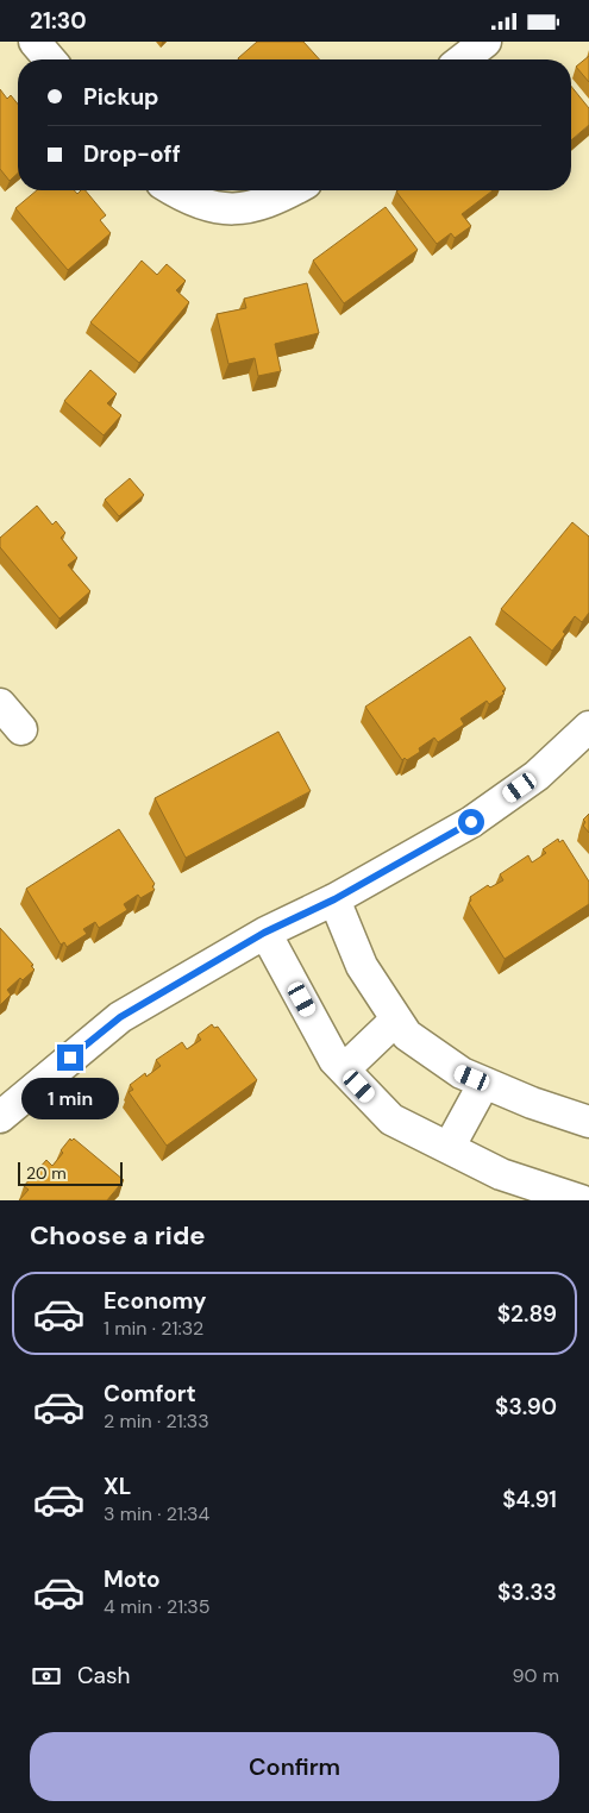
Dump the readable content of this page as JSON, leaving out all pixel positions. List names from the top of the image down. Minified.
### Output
{"scale_bar":"20 m","page":{"status":"21:30","banner":["Pickup","Drop-off"],"bubble":"1 min","scale":"20 m","heading":"Choose a ride","list":[{"name":"Economy","note":"1 min · 21:32","value":"$2.89"},{"name":"Comfort","note":"2 min · 21:33","value":"$3.90"},{"name":"XL","note":"3 min · 21:34","value":"$4.91"},{"name":"Moto","note":"4 min · 21:35","value":"$3.33"}],"pay":["Cash","90 m"],"buttons":"Confirm"}}
